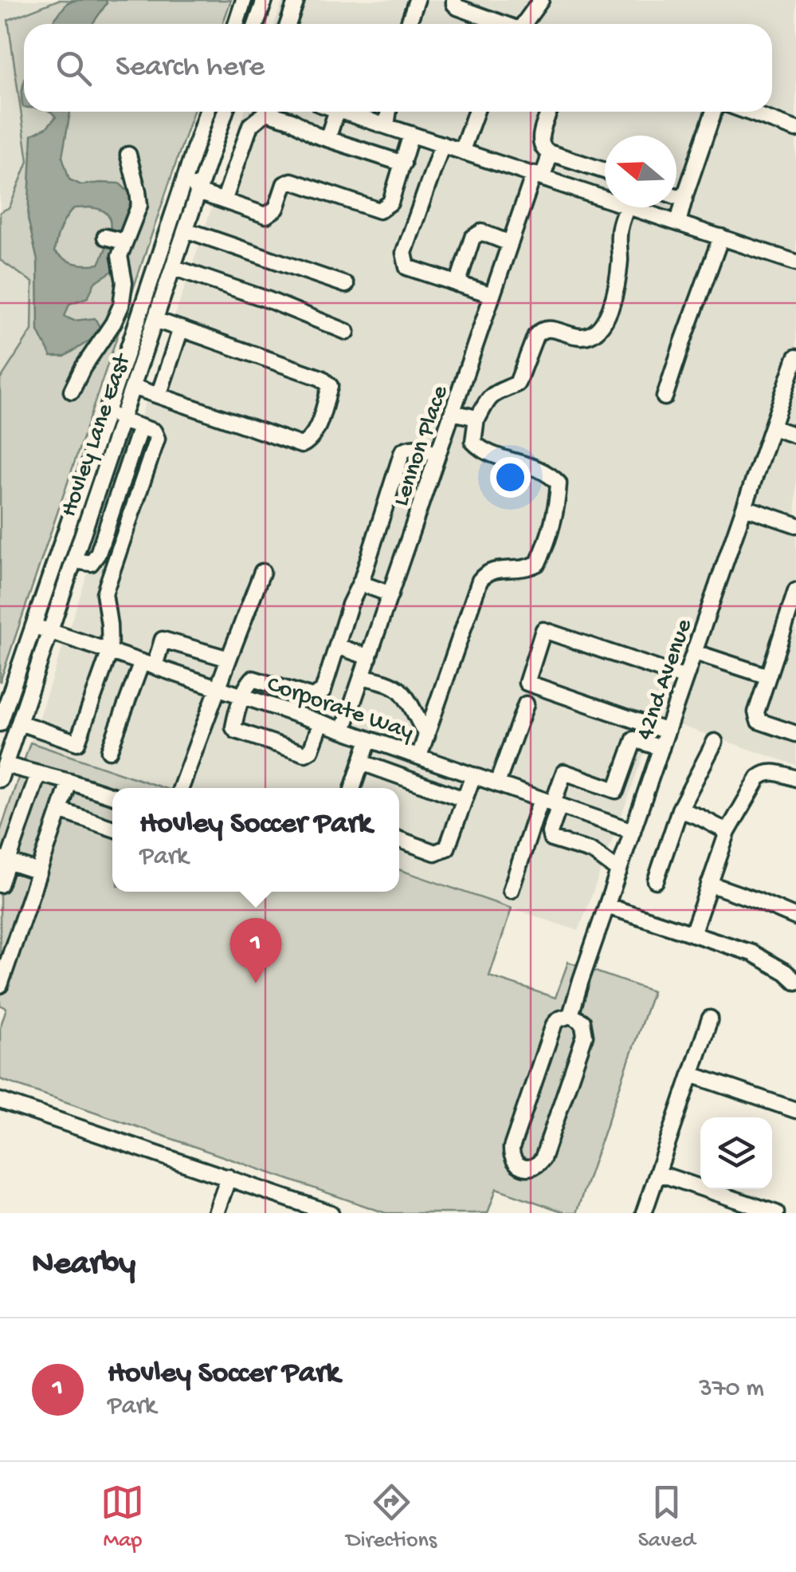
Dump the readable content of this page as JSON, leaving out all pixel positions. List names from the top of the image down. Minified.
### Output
{"streets":{"street":["Hovley Lane East","Lennon Place","42nd Avenue","Corporate Way"]},"crossings":[["Hovley Lane East","Corporate Way"],["Lennon Place","Corporate Way"],["42nd Avenue","Corporate Way"]],"north":"left","page":{"search":"Search here","popup":["Hovley Soccer Park","Park"],"pins":"1","heading":"Nearby","list":[{"mark":"1","name":"Hovley Soccer Park","note":"Park","value":"370 m"}],"nav":["Map","Directions","Saved"]}}
